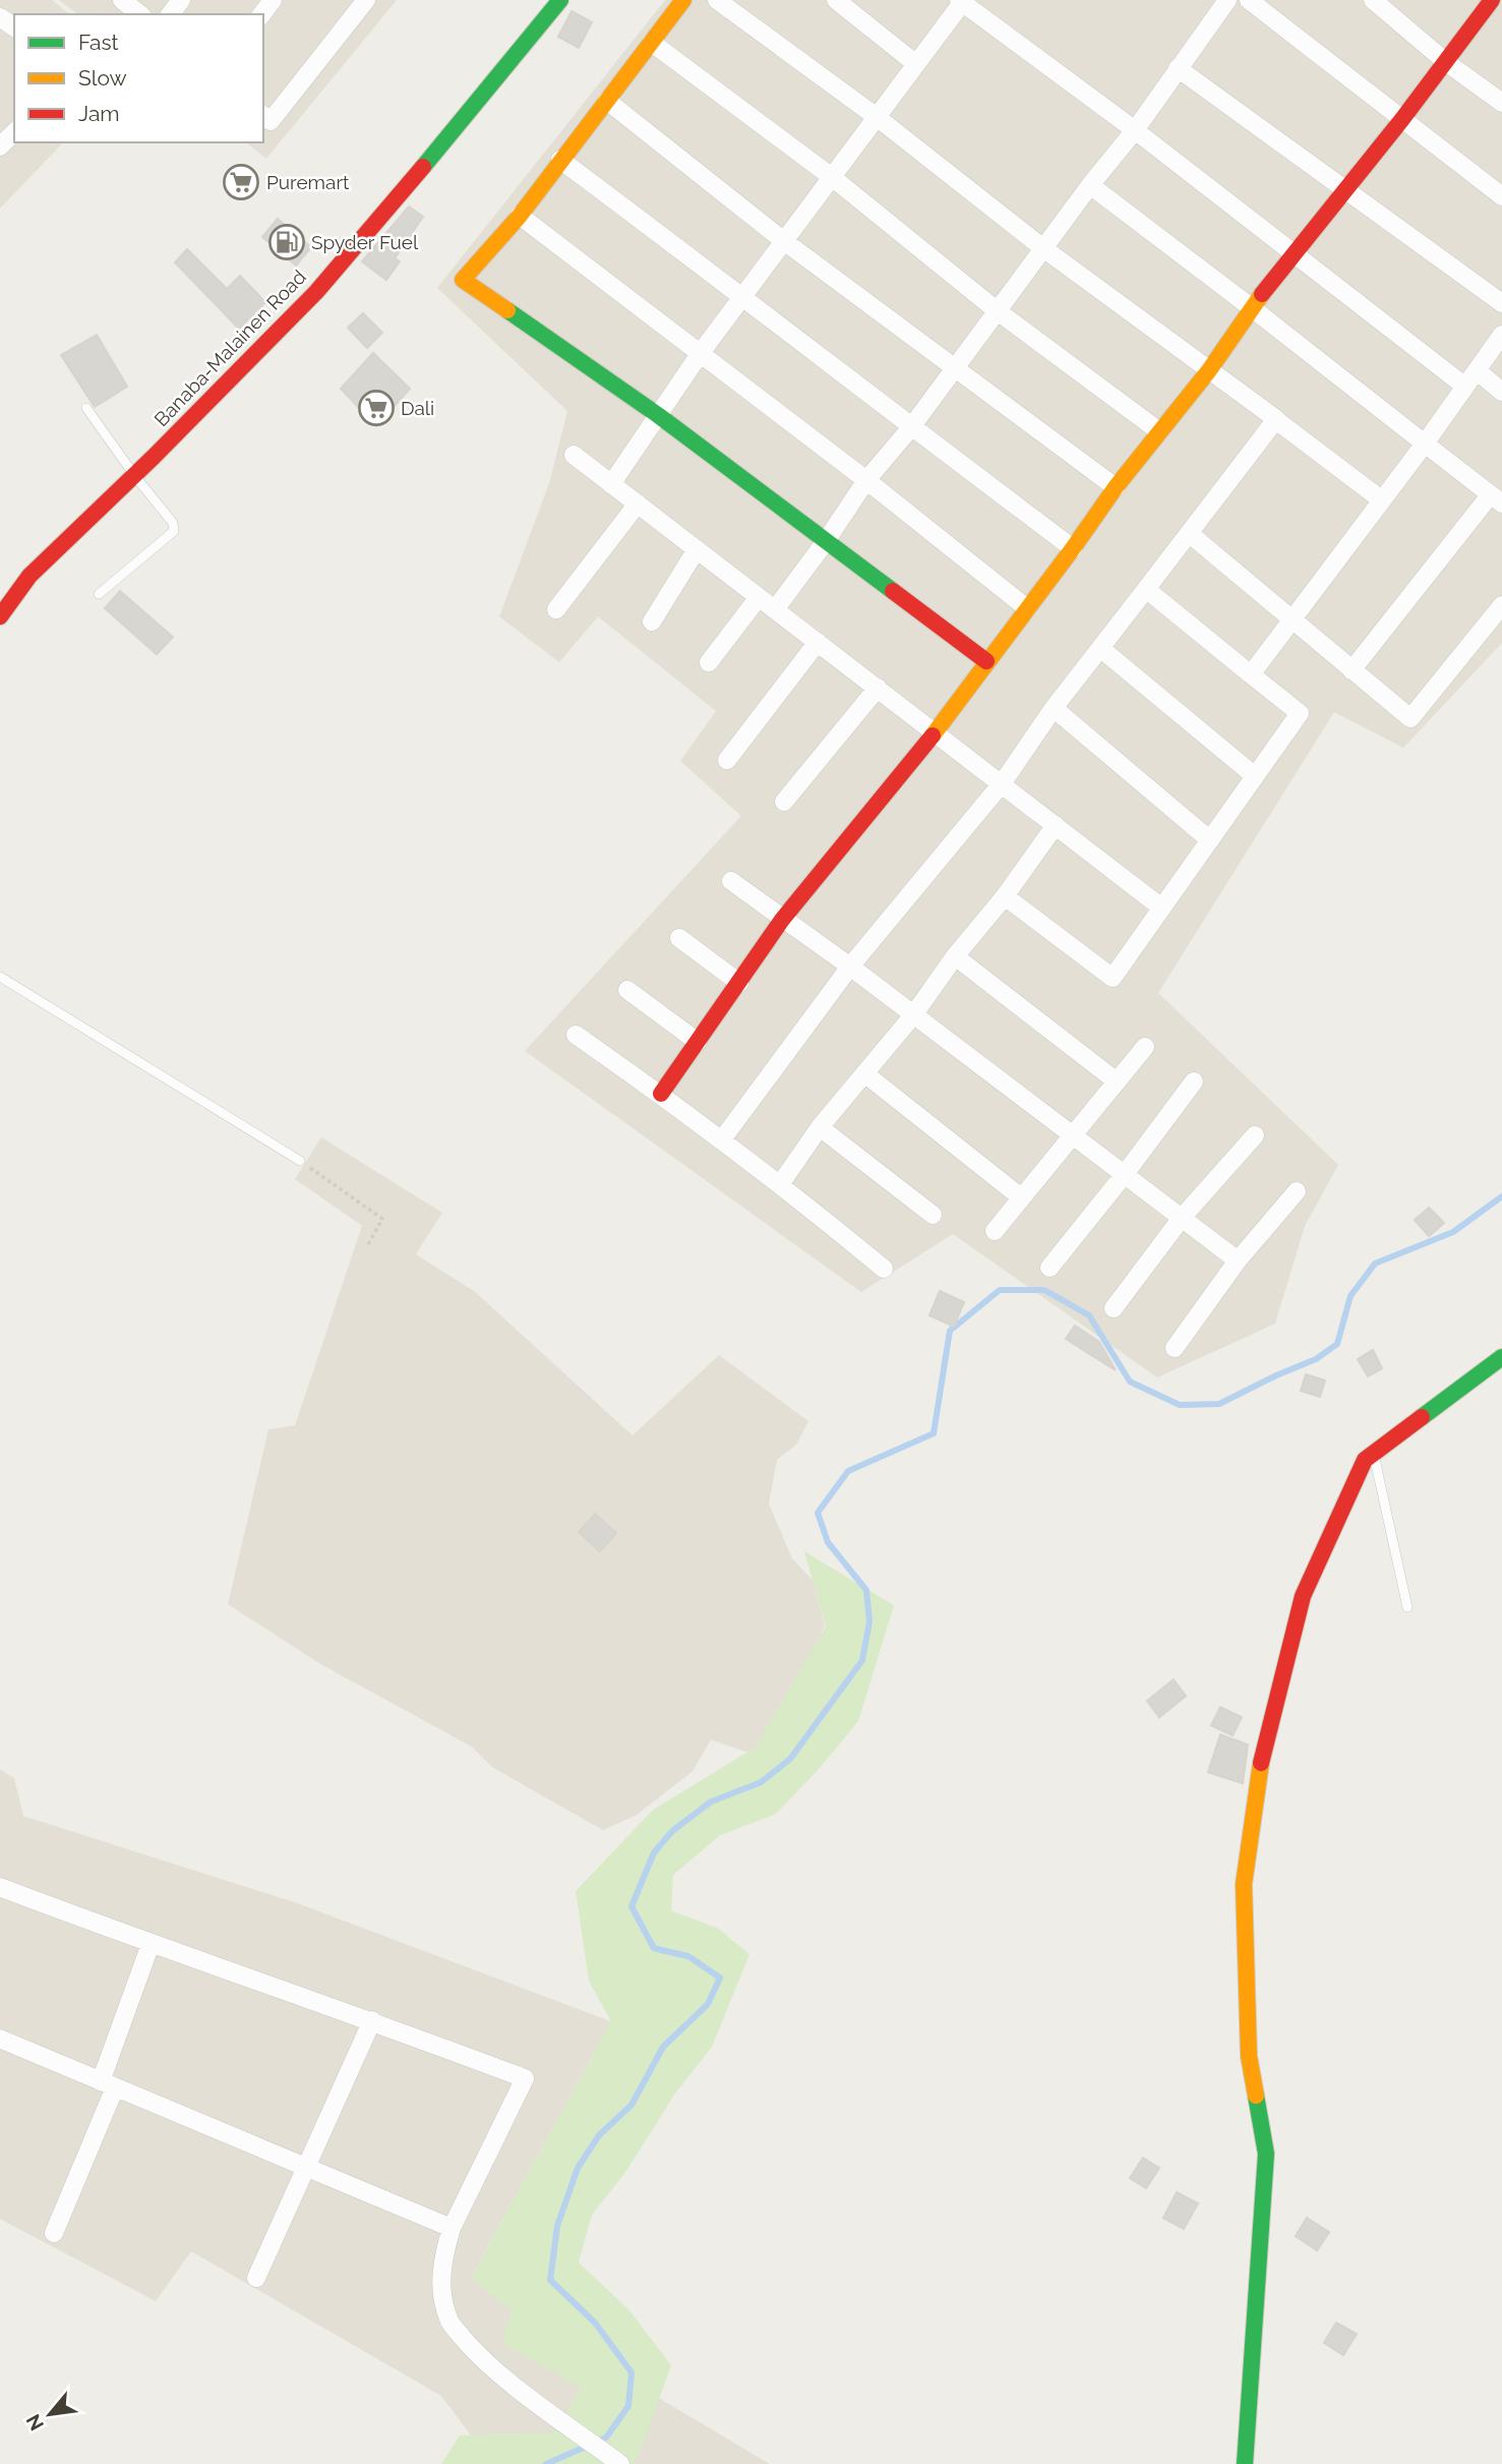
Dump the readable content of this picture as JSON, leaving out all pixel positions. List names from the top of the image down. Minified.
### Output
{"streets":{"street":["Banaba-Malainen Road"]},"places":{"supermarket":["Puremart","Dali"],"fuel station":["Spyder Fuel"]},"legend":["Fast","Slow","Jam"],"north":"bottom left"}
